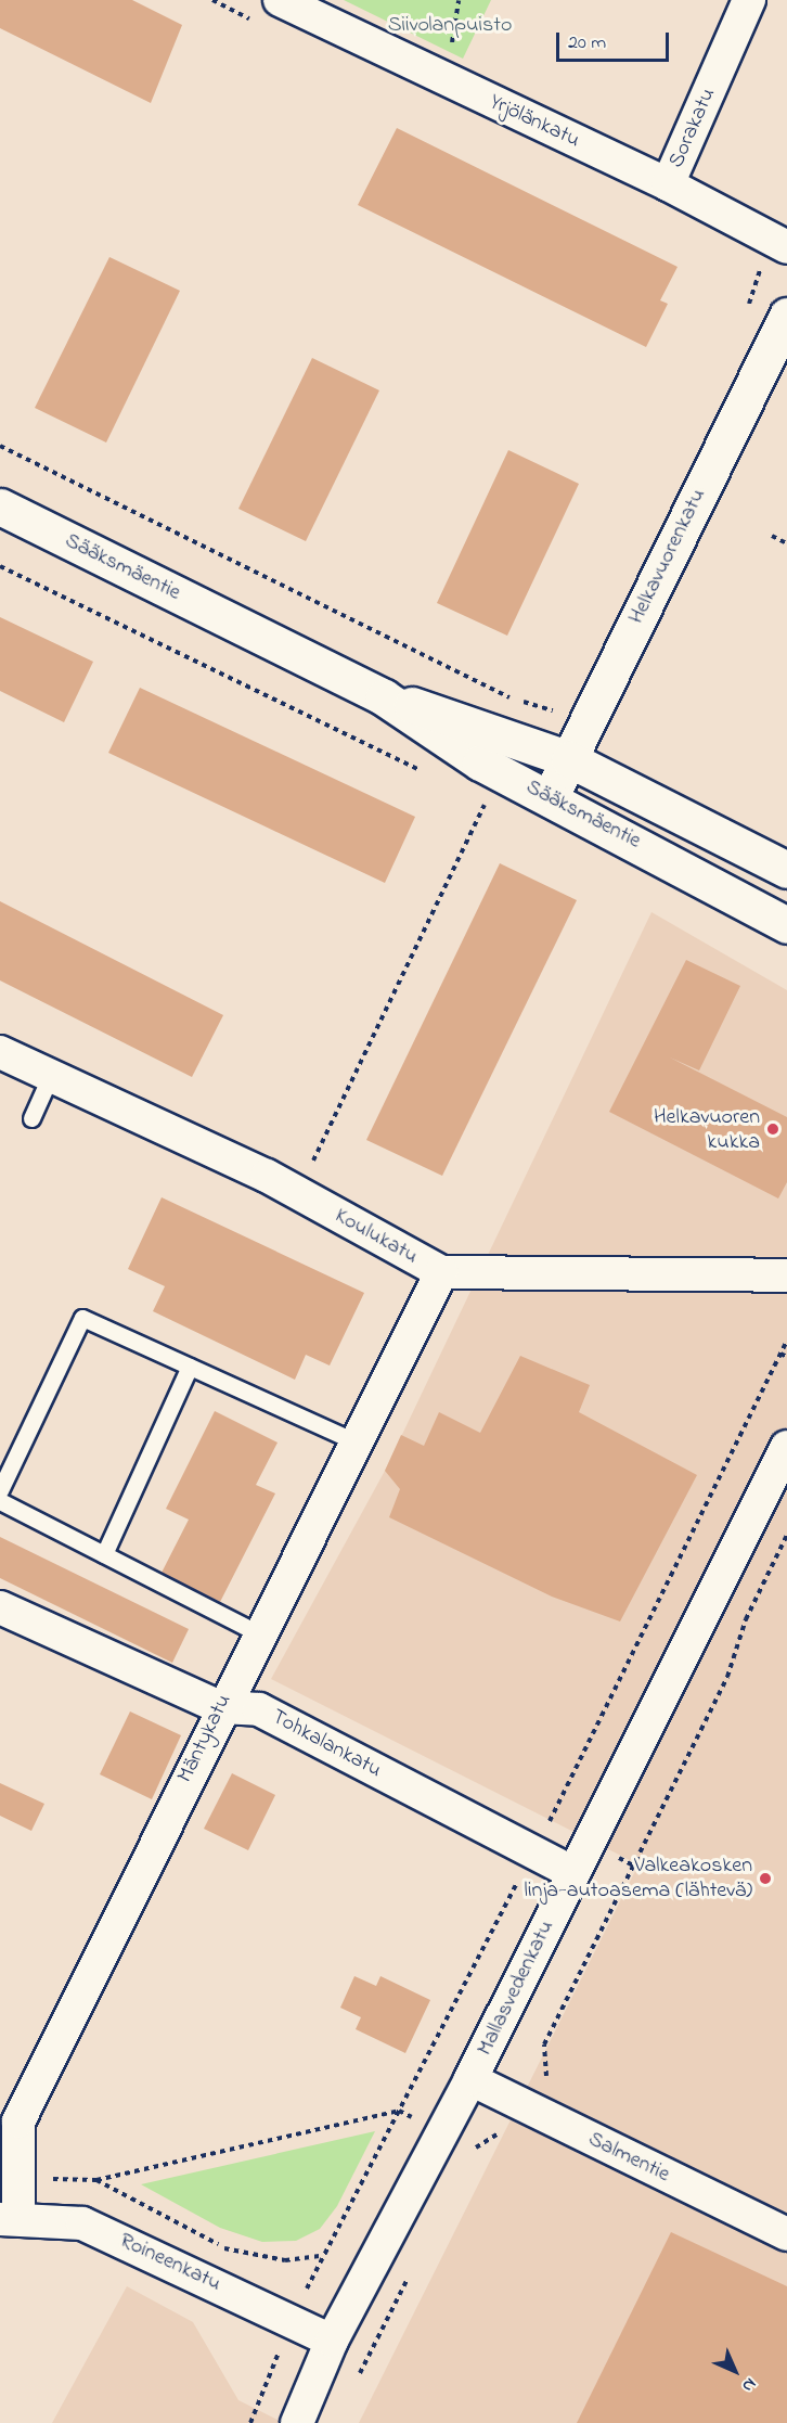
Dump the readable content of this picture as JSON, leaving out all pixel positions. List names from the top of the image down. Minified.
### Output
{"streets":{"main road":["Helkavuorenkatu","Sääksmäentie"],"street":["Yrjölänkatu","Sorakatu","Koulukatu","Mäntykatu","Tohkalankatu","Mallasvedenkatu","Salmentie","Roineenkatu"]},"crossings":[["Yrjölänkatu","Sorakatu"],["Helkavuorenkatu","Sääksmäentie"],["Koulukatu","Mäntykatu"],["Mäntykatu","Tohkalankatu"],["Mäntykatu","Roineenkatu"],["Tohkalankatu","Mallasvedenkatu"],["Mallasvedenkatu","Salmentie"],["Mallasvedenkatu","Roineenkatu"]],"parks":["Siivolanpuisto"],"places":["Helkavuoren kukka","Valkeakosken linja-autoasema (lähtevä)"],"scale_bar":"20 m","north":"bottom right"}
